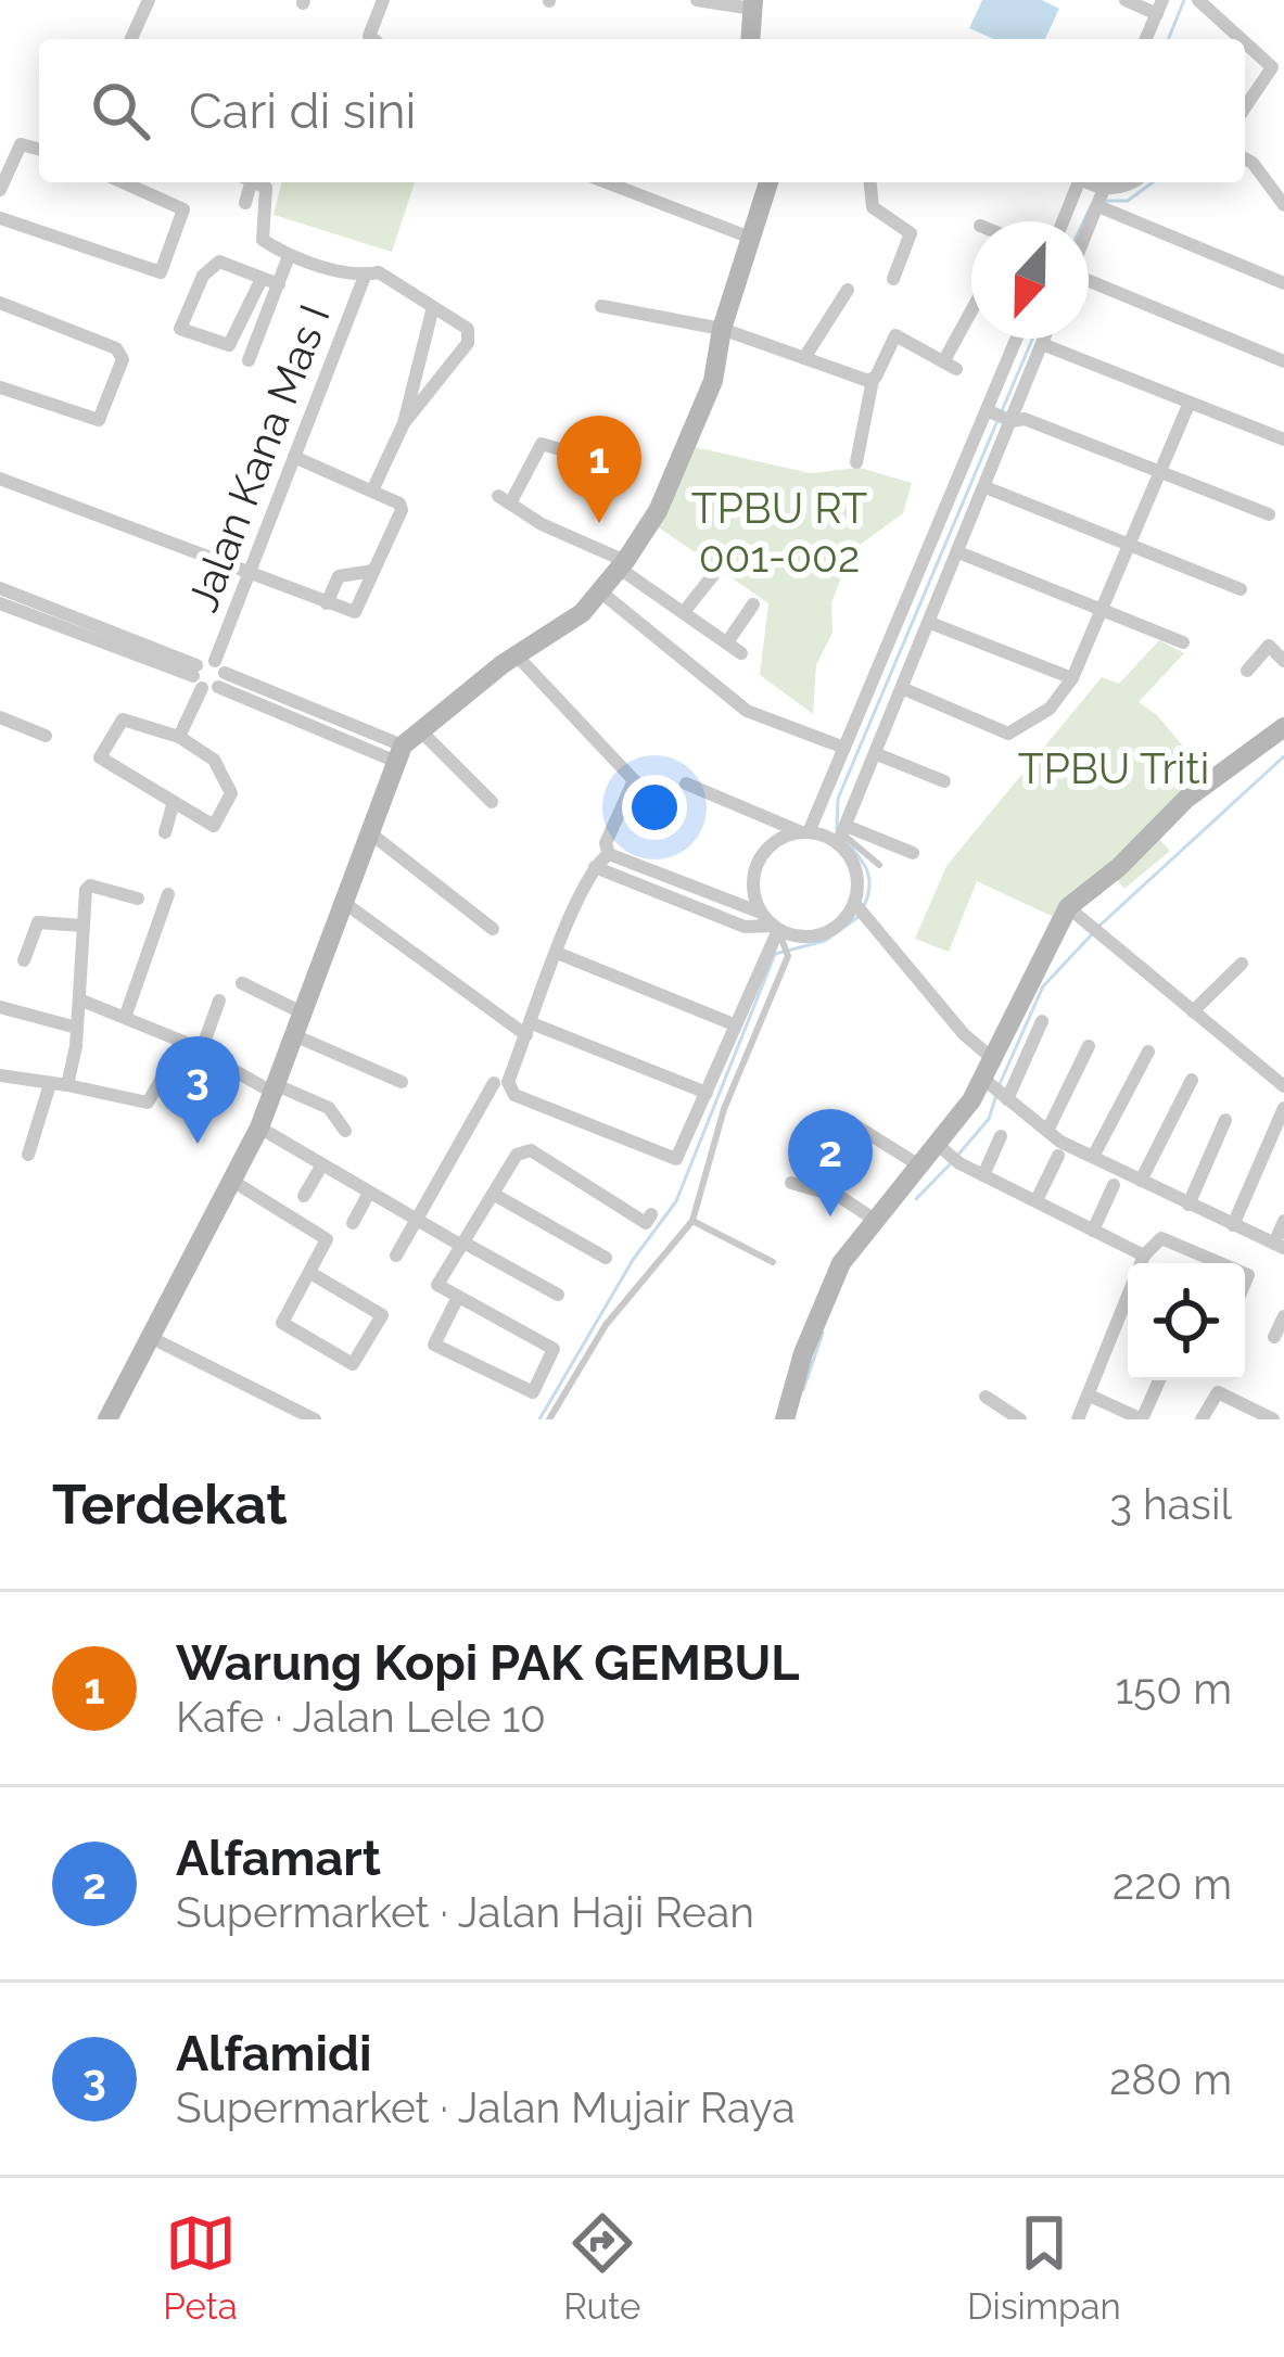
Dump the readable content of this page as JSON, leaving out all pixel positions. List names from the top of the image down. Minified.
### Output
{"streets":{"street":["Jalan Kana Mas I"]},"parks":["TPBU RT 001-002","TPBU Triti"],"north":"bottom","page":{"search":"Cari di sini","pins":["1","3","2"],"heading":["Terdekat","3 hasil"],"list":[{"mark":"1","name":"Warung Kopi PAK GEMBUL","note":"Kafe · Jalan Lele 10","value":"150 m"},{"mark":"2","name":"Alfamart","note":"Supermarket · Jalan Haji Rean","value":"220 m"},{"mark":"3","name":"Alfamidi","note":"Supermarket · Jalan Mujair Raya","value":"280 m"}],"nav":["Peta","Rute","Disimpan"]}}
